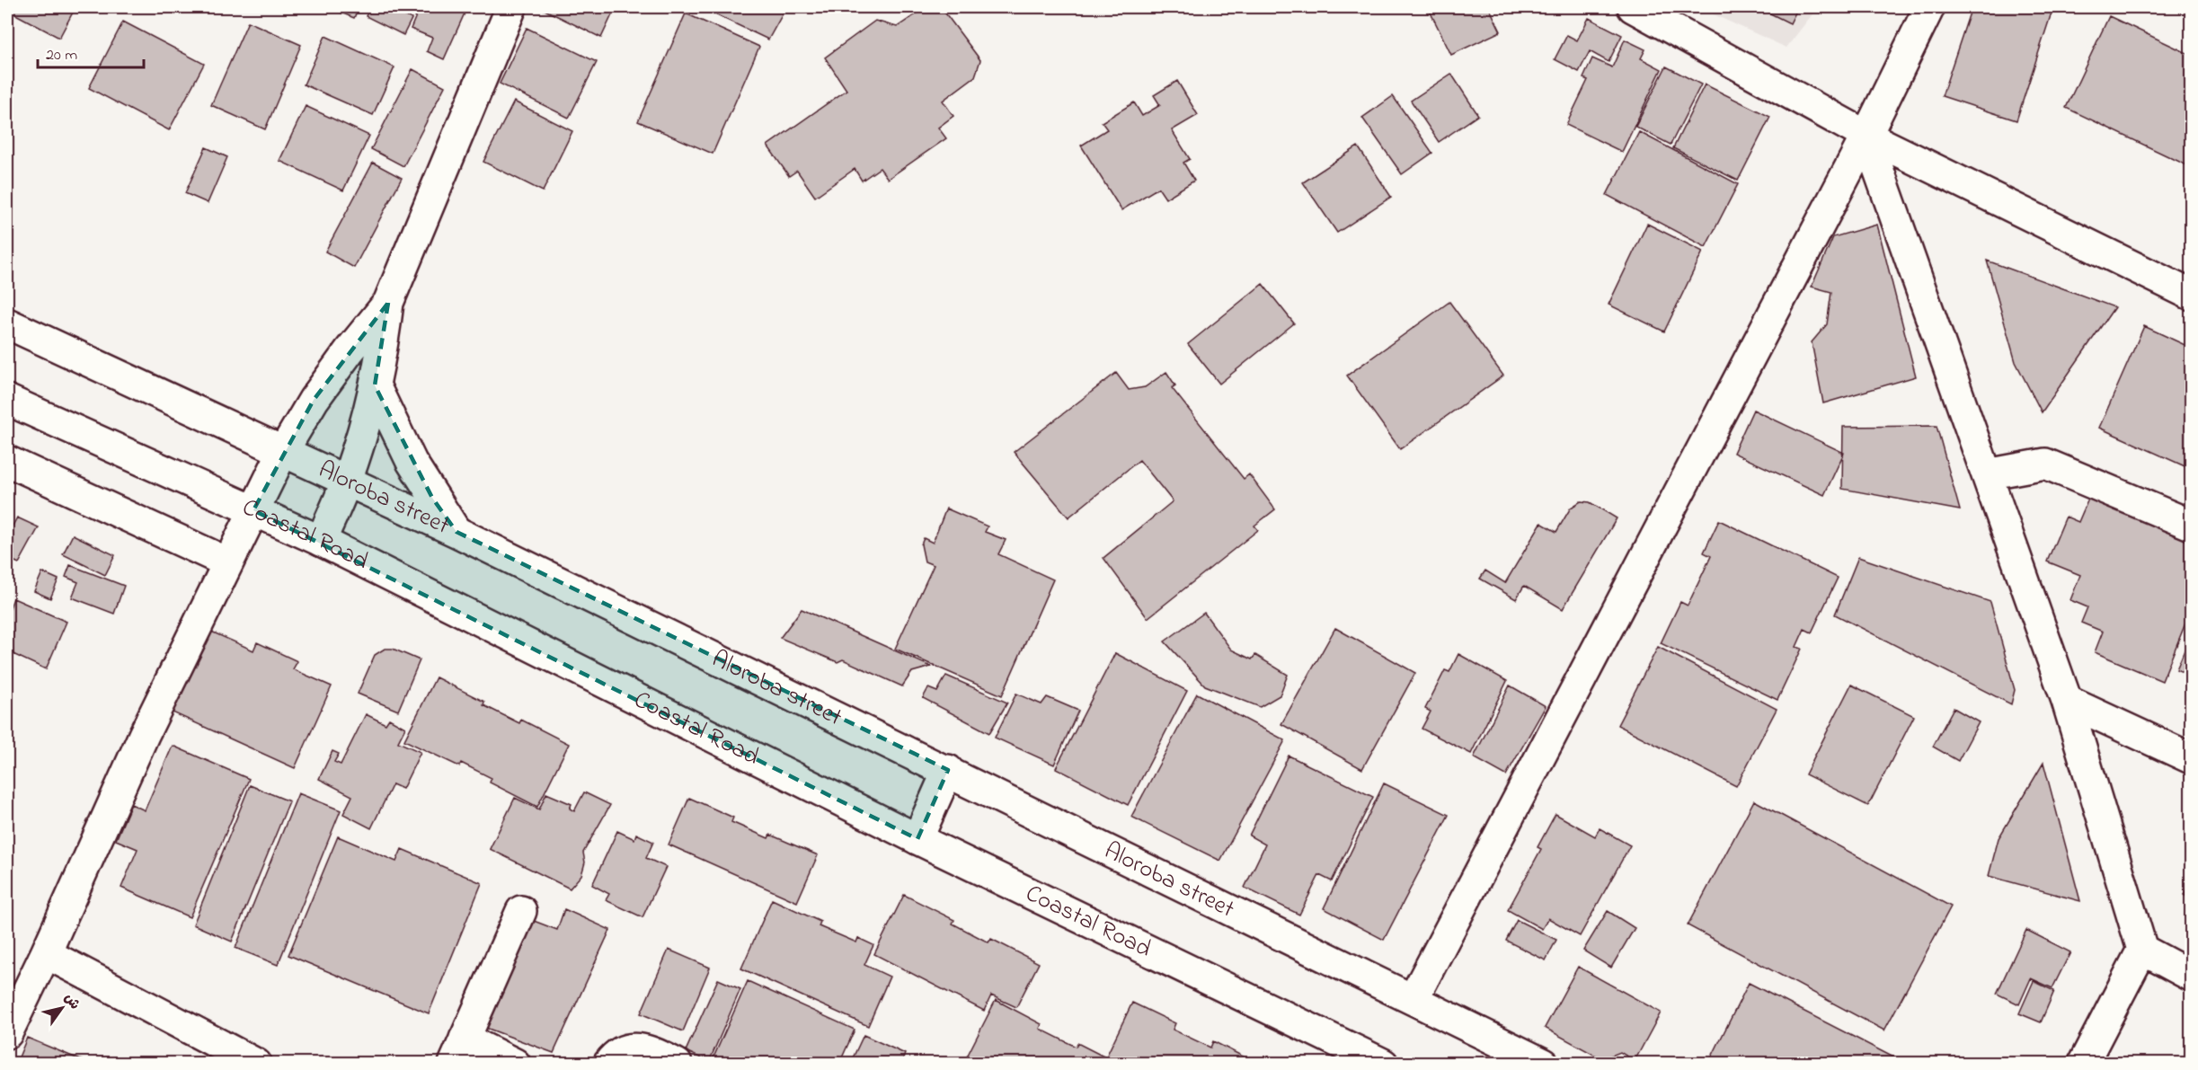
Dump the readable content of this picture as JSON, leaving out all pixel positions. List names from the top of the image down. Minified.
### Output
{"streets":{"main road":["Aloroba street","Coastal Road"]},"scale_bar":"20 m","north":"top right"}
